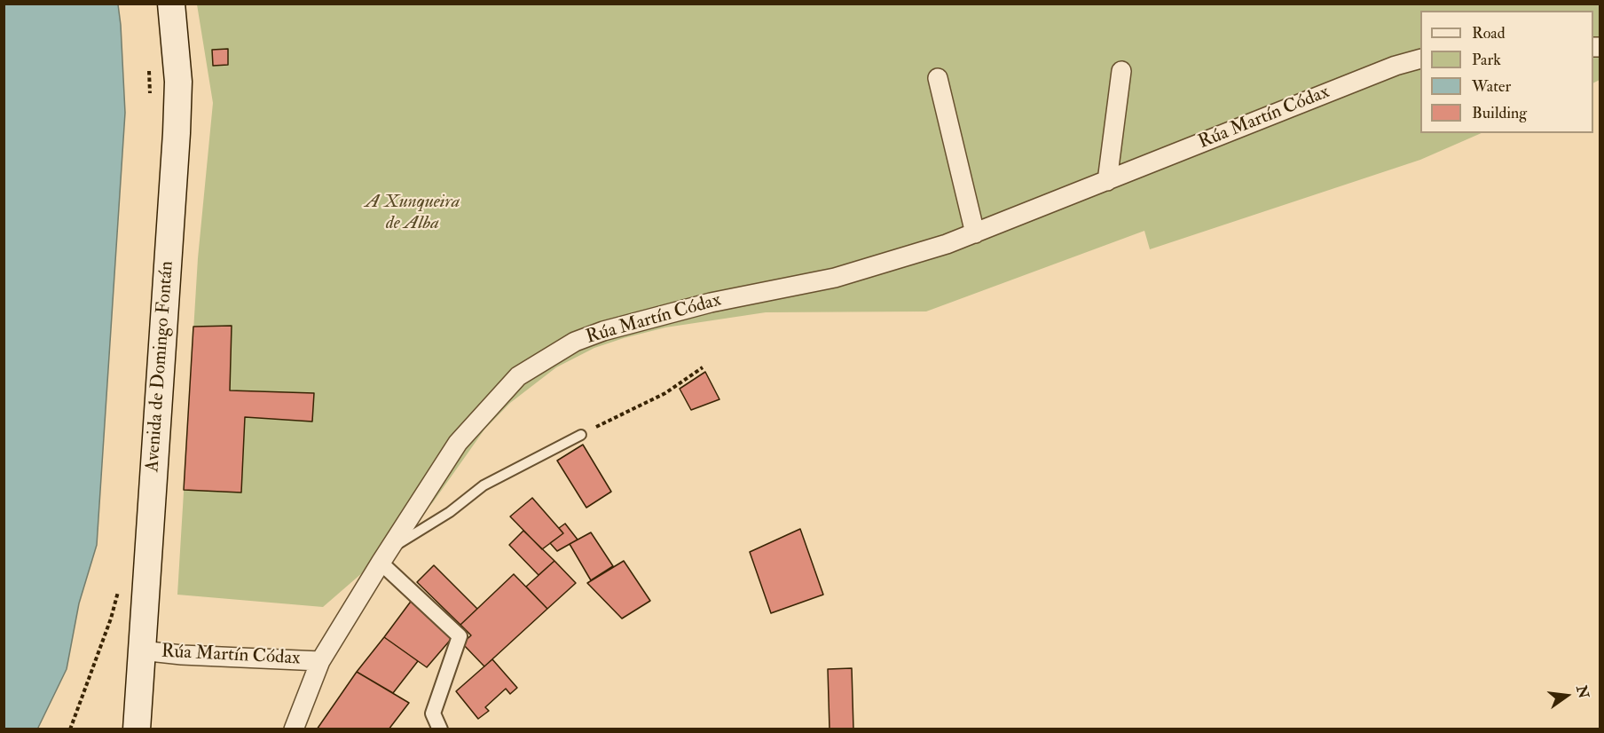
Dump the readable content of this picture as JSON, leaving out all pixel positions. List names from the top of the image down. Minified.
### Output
{"streets":{"main road":["Avenida de Domingo Fontán"],"street":["Rúa Martín Códax"]},"crossings":[["Rúa Martín Códax","Avenida de Domingo Fontán"]],"parks":["A Xunqueira de Alba"],"legend":["Road","Park","Water","Building"],"north":"right"}
